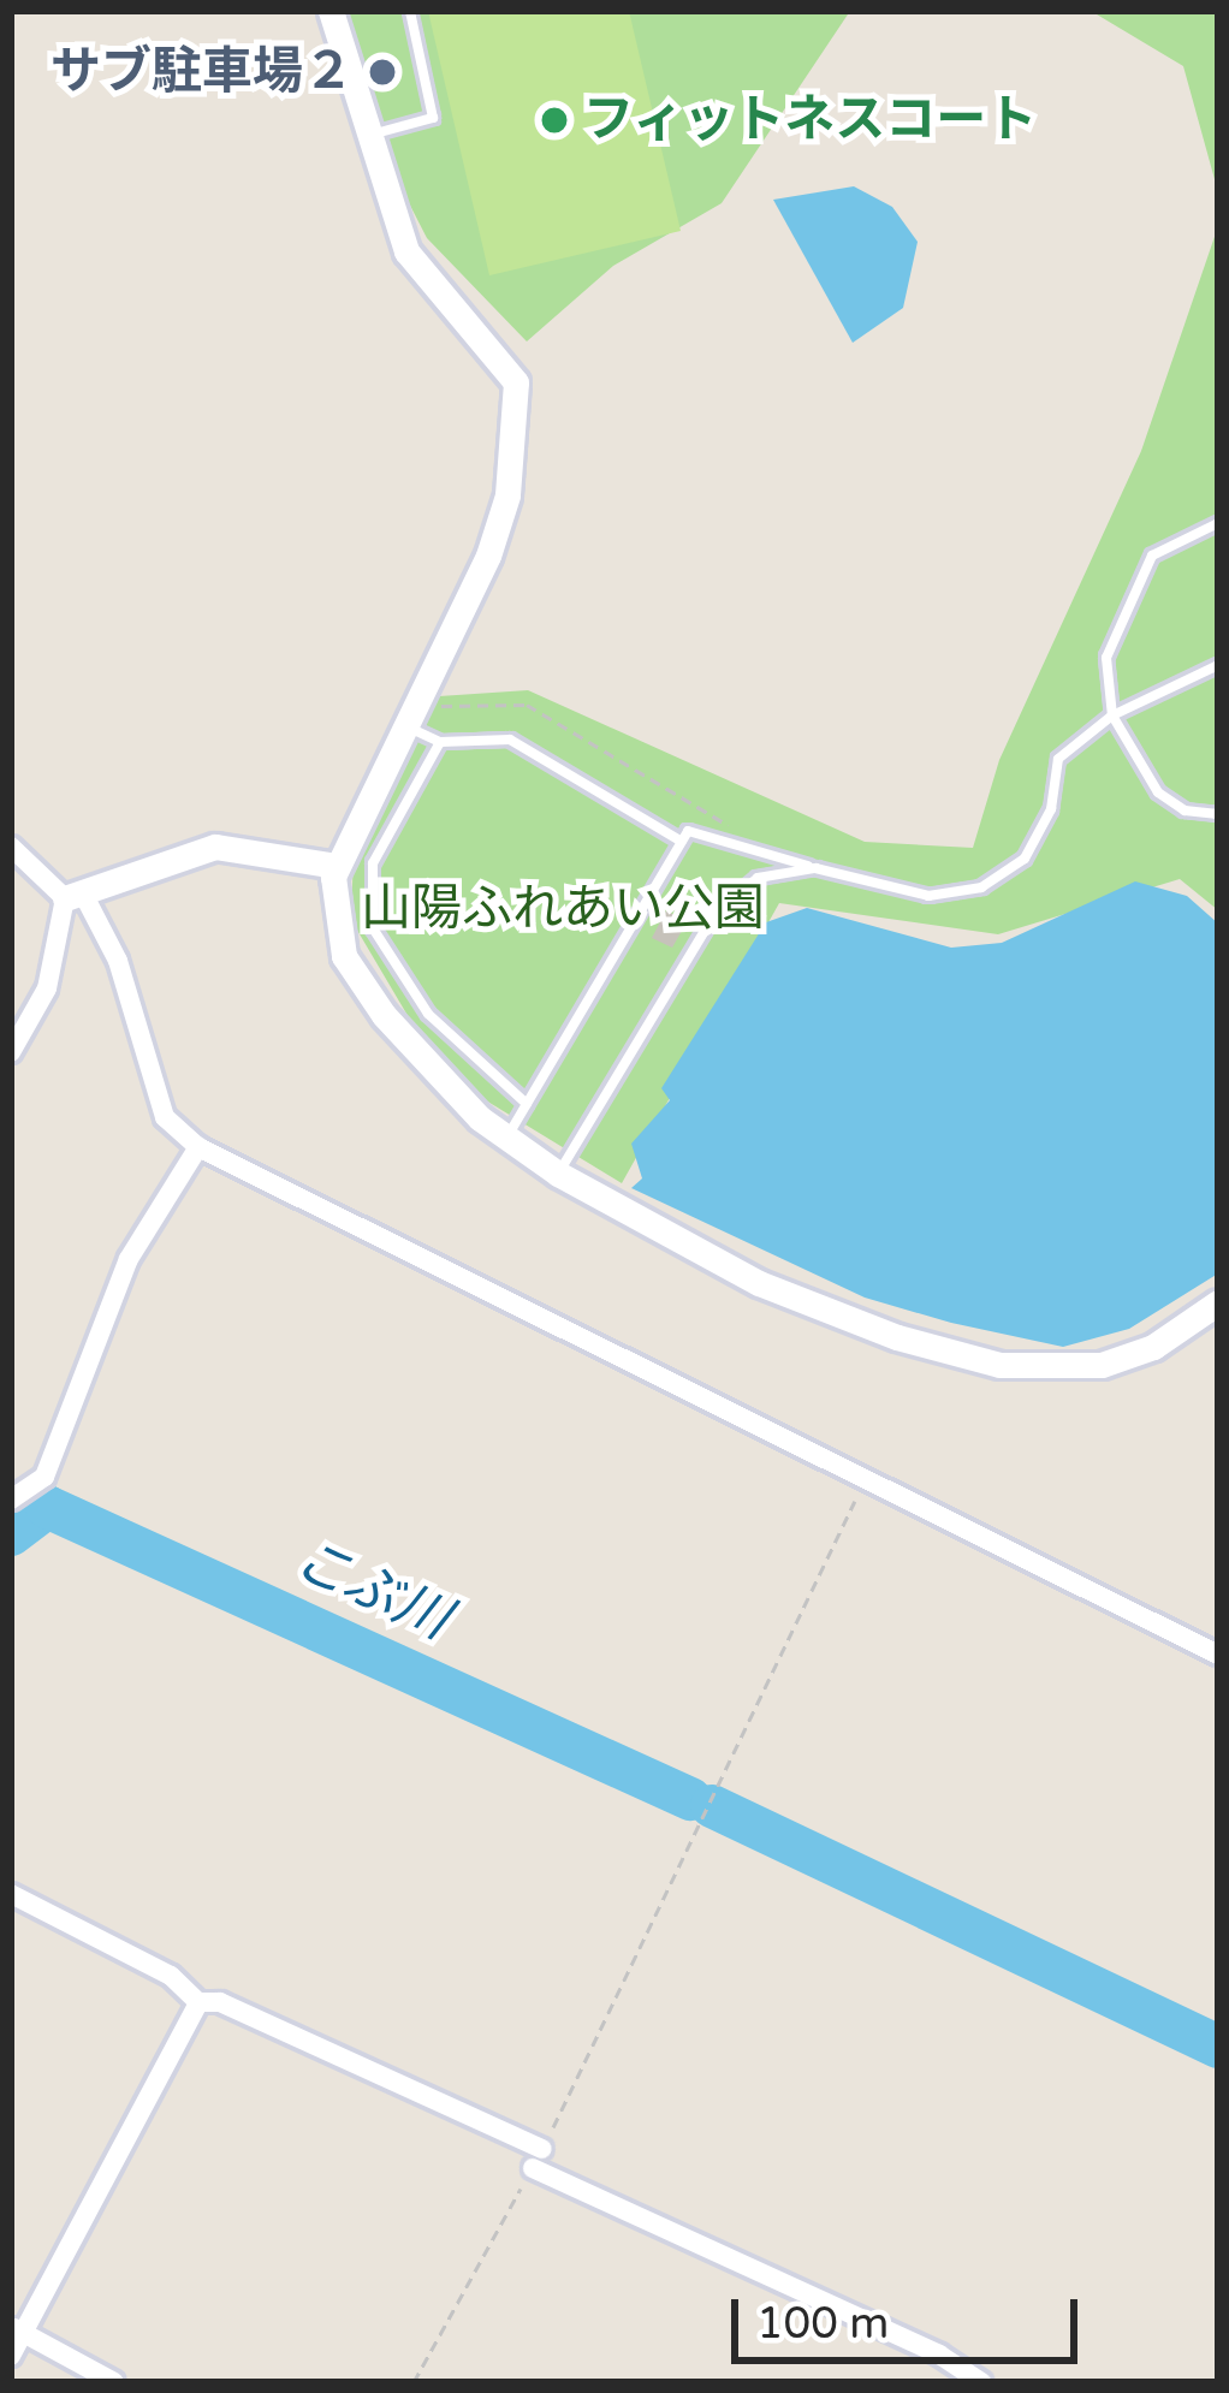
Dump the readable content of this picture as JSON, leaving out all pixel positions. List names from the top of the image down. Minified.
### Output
{"water":["こぶ川"],"parks":["山陽ふれあい公園"],"places":["サブ駐車場２","フィットネスコート"],"scale_bar":"100 m"}
